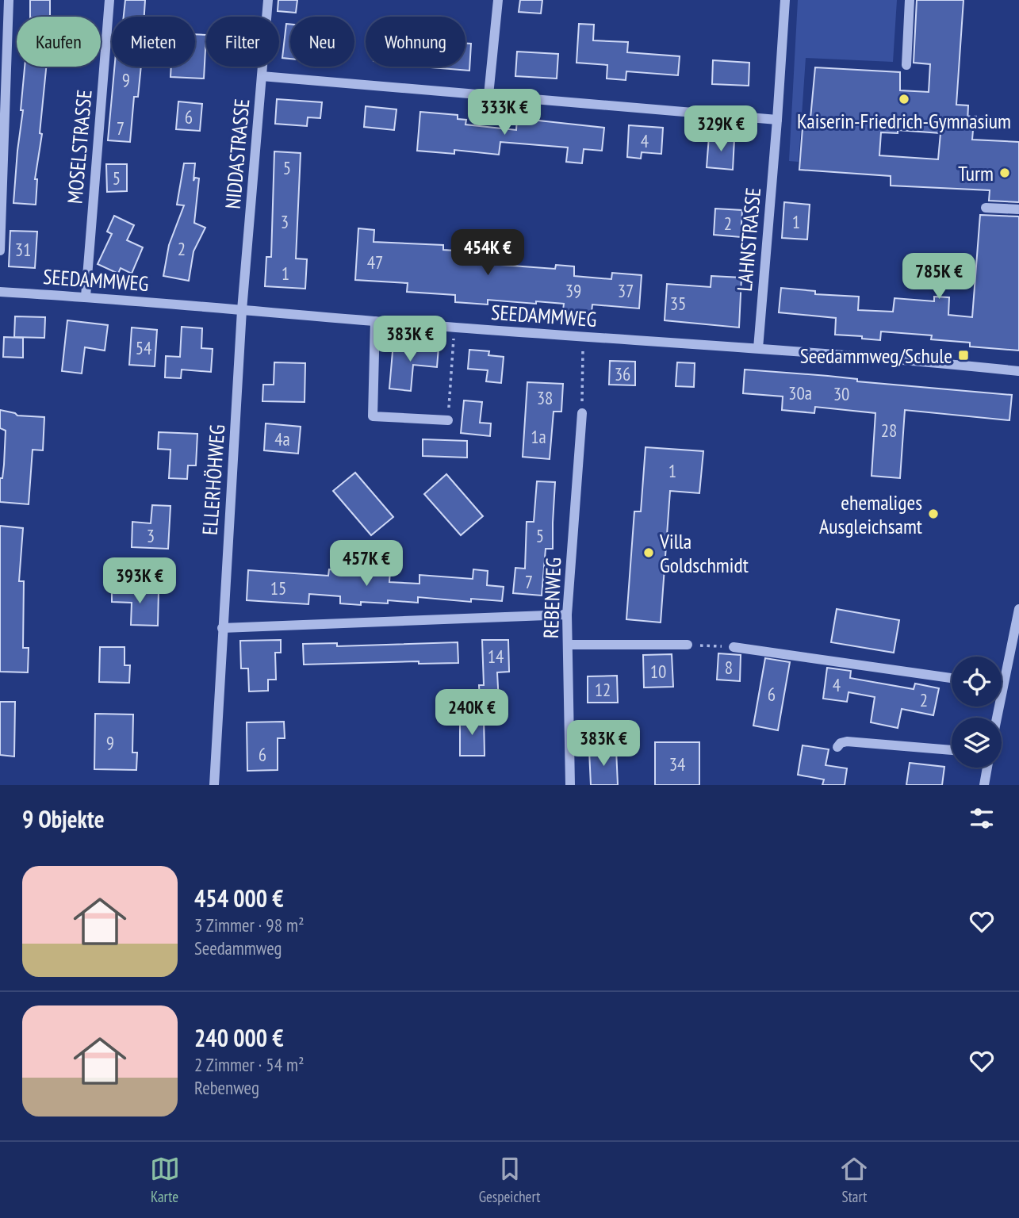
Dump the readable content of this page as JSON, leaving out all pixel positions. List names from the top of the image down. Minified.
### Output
{"streets":{"street":["MOSELSTRASSE","NIDDASTRASSE","LAHNSTRASSE","SEEDAMMWEG","ELLERHÖHWEG","REBENWEG"]},"crossings":[["MOSELSTRASSE","SEEDAMMWEG"],["NIDDASTRASSE","SEEDAMMWEG"],["NIDDASTRASSE","ELLERHÖHWEG"],["LAHNSTRASSE","SEEDAMMWEG"],["SEEDAMMWEG","ELLERHÖHWEG"]],"places":{"other":["Kaiserin-Friedrich-Gymnasium","Turm","ehemaliges Ausgleichsamt","Villa Goldschmidt"],"transit":["Seedammweg/Schule"]},"house_numbers":["9","6","7","4","5","5","3","1","2","2","31","47","1","39","37","35","54","36","30a","30","38","28","1a","4a","1","3","5","7","15","14","8","10","4","12","6","2","9","6","34"],"page":{"chip":["Kaufen","Mieten","Filter","Neu","Wohnung"],"price":["333K €","329K €","454K €","785K €","383K €","457K €","393K €","240K €","383K €"],"heading":"9 Objekte","list":[{"name":"454 000 €","note":"3 Zimmer · 98 m² · Seedammweg"},{"name":"240 000 €","note":"2 Zimmer · 54 m² · Rebenweg"}],"tabs":["Karte","Gespeichert","Start"]}}
